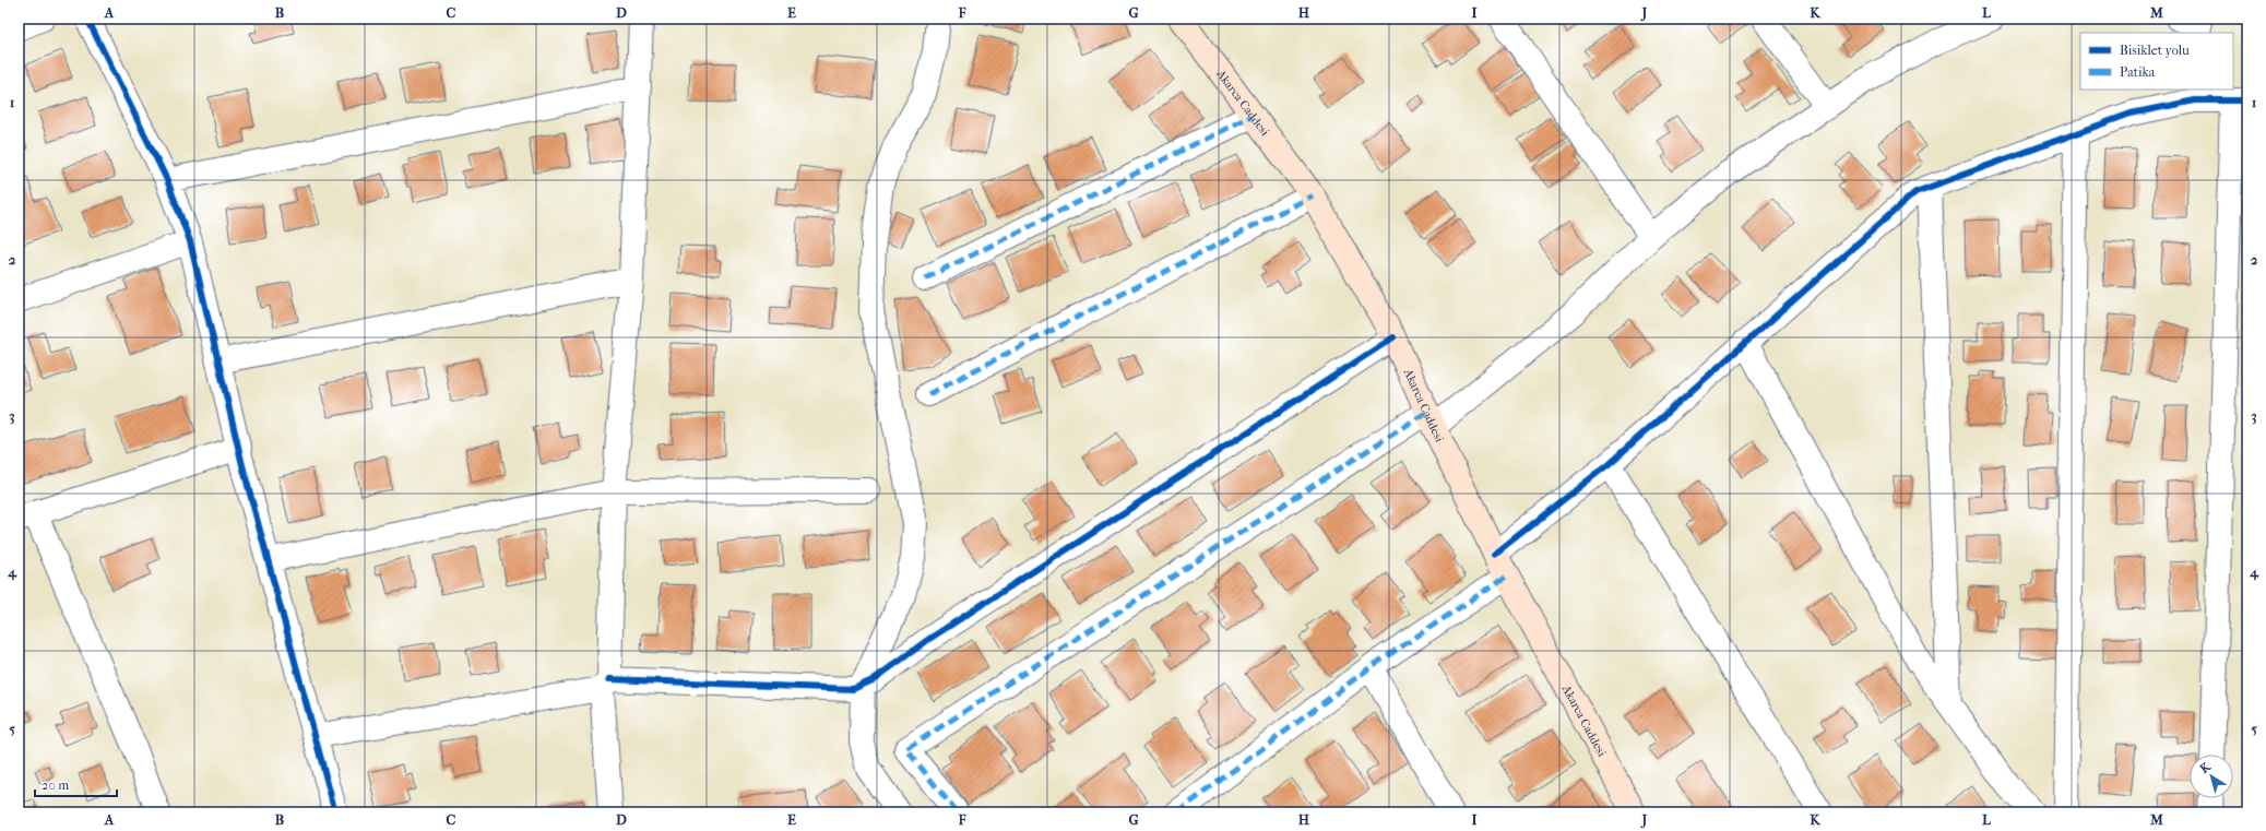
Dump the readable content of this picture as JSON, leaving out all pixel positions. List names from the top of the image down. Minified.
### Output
{"streets":{"main road":["Akarca Caddesi"]},"legend":["Bisiklet yolu","Patika"],"scale_bar":"20 m","north":"top left","grid":{"columns":["A","B","C","D","E","F","G","H","I","J","K","L","M"],"rows":["1","2","3","4","5"]}}
